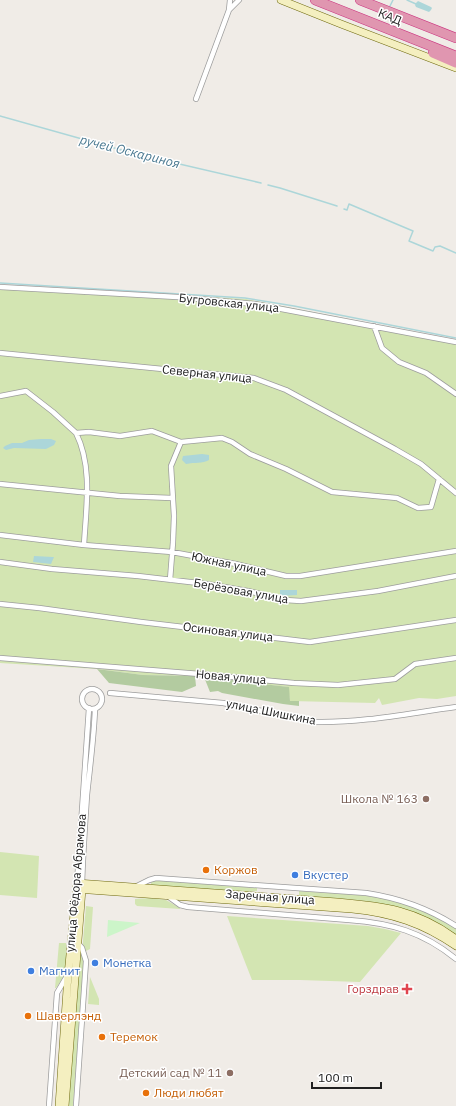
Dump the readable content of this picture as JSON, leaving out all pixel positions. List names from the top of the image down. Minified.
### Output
{"streets":{"highway":["КАД"],"street":["Бугровская улица","Северная улица","Южная улица","Берёзовая улица","Осиновая улица","Новая улица","улица Шишкина","улица Фёдора Абрамова","Заречная улица"]},"crossings":[["улица Фёдора Абрамова","Заречная улица"]],"water":["ручей Оскариноя"],"places":{"other":["Школа № 163","Коржов","Вкустер","Монетка","Магнит","Шаверлэнд","Теремок","Детский сад № 11","Люди любят"],"health":["Горздрав"]},"scale_bar":"100 m"}
